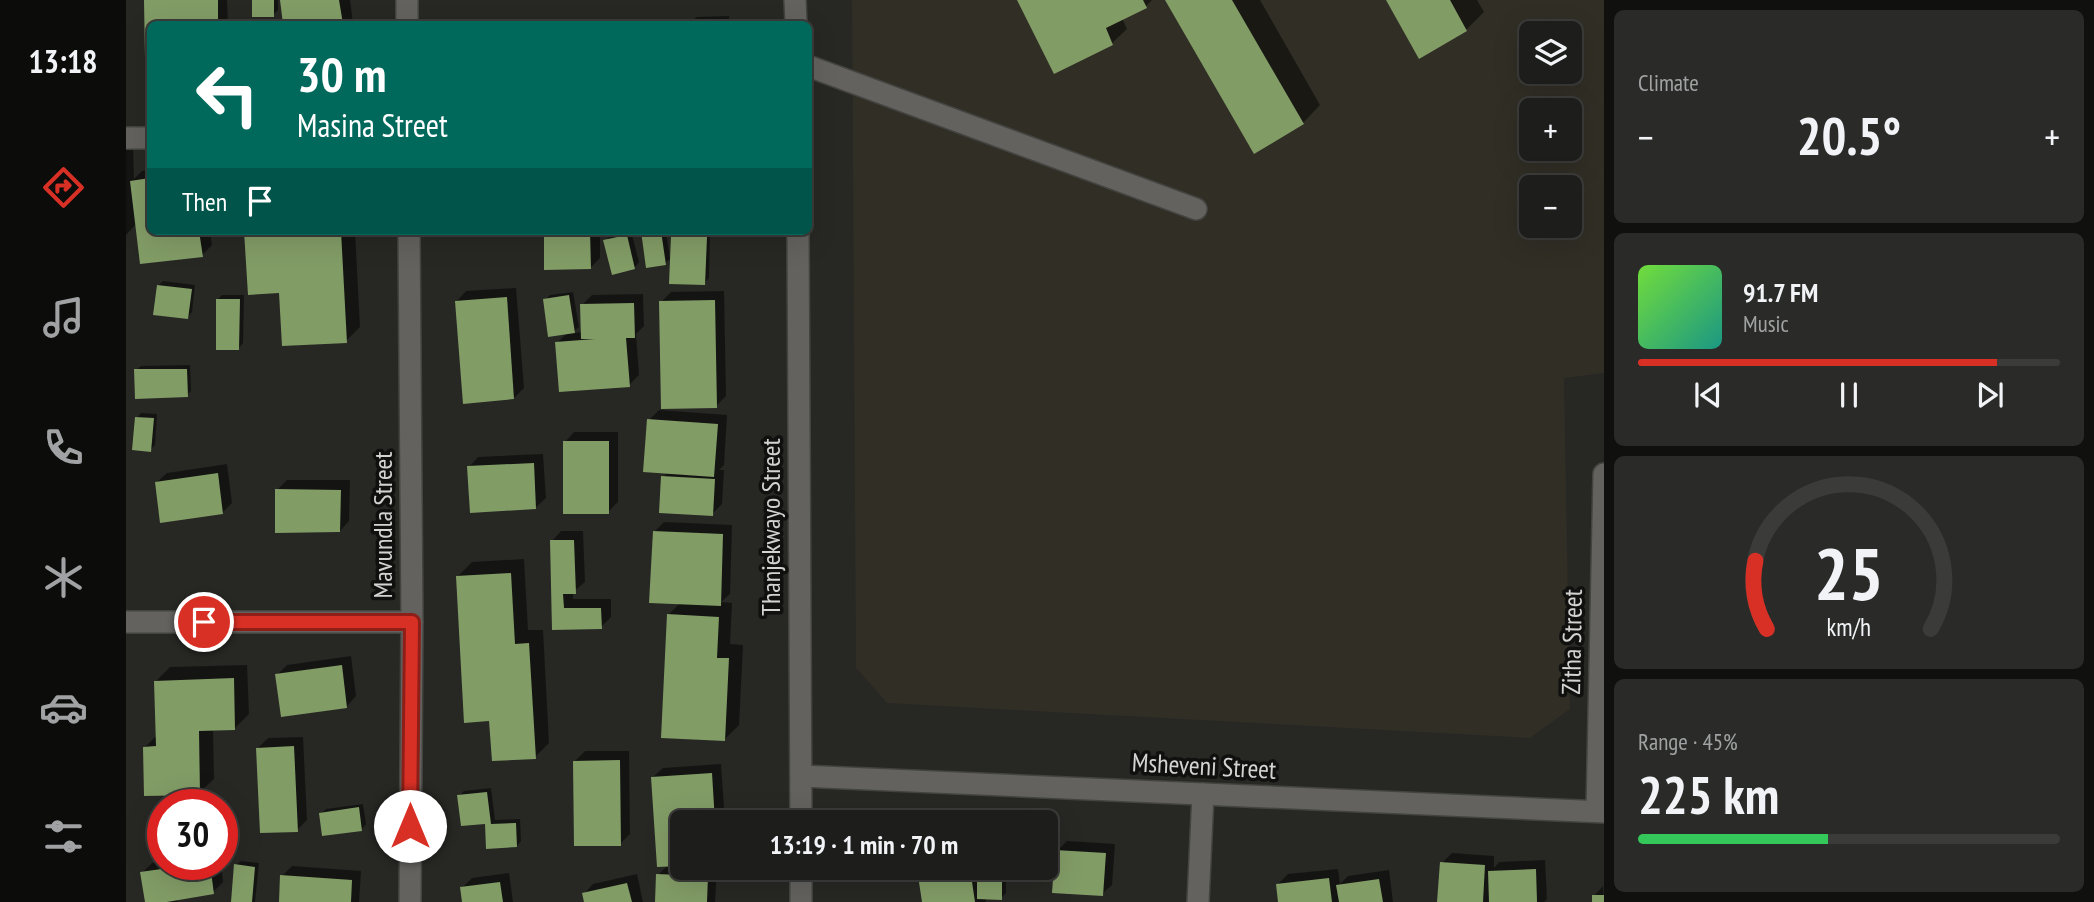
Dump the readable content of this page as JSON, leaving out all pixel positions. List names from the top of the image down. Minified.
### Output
{"streets":{"street":["Mavundla Street","Thanjekwayo Street","Zitha Street","Msheveni Street"]},"crossings":[["Thanjekwayo Street","Msheveni Street"],["Zitha Street","Msheveni Street"]],"page":{"tabs":"13:18","tile":["Climate",["Range · 45%","225 km"]],"map_buttons":["+","−"],"turn":["30 m","Masina Street"],"heat":["−","20.5°","+"],"then":"Then","song":["91.7 FM","Music"],"limit":"30","trip":"13:19 · 1 min · 70 m","gauge":["25","km/h"]}}
